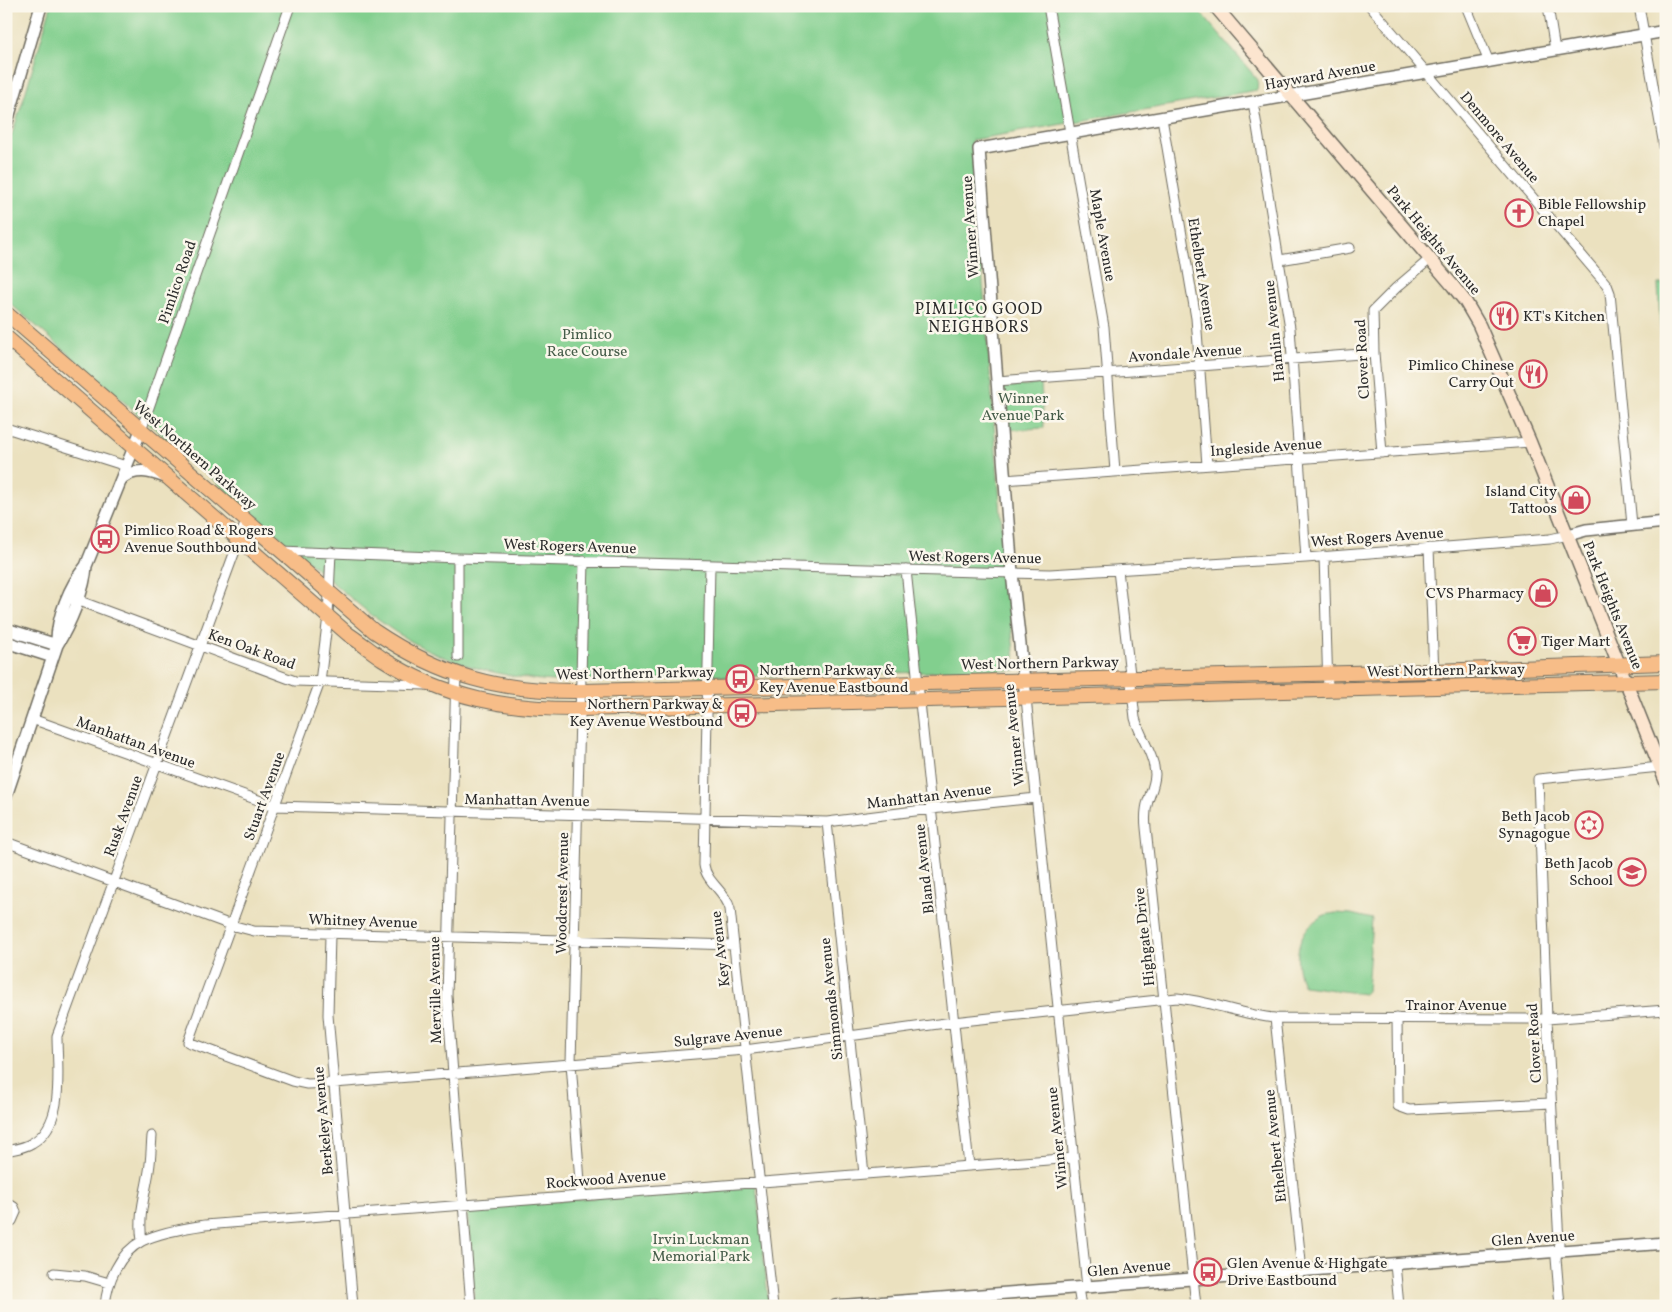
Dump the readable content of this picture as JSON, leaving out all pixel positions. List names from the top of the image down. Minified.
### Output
{"streets":{"main road":["Park Heights Avenue","West Northern Parkway"],"street":["Hayward Avenue","Denmore Avenue","Winner Avenue","Maple Avenue","Ethelbert Avenue","Pimlico Road","Hamlin Avenue","Avondale Avenue","Clover Road","Ingleside Avenue","West Rogers Avenue","Ken Oak Road","Manhattan Avenue","Stuart Avenue","Rusk Avenue","Bland Avenue","Woodcrest Avenue","Whitney Avenue","Highgate Drive","Key Avenue","Merville Avenue","Simmonds Avenue","Trainor Avenue","Sulgrave Avenue","Berkeley Avenue","Rockwood Avenue","Glen Avenue"]},"crossings":[["Hayward Avenue","Denmore Avenue"],["Hayward Avenue","Winner Avenue"],["Hayward Avenue","Maple Avenue"],["Hayward Avenue","Park Heights Avenue"],["Hayward Avenue","Ethelbert Avenue"],["Hayward Avenue","Hamlin Avenue"],["Denmore Avenue","West Rogers Avenue"],["Winner Avenue","Avondale Avenue"],["Winner Avenue","Ingleside Avenue"],["Winner Avenue","West Northern Parkway"],["Winner Avenue","West Rogers Avenue"],["Winner Avenue","Manhattan Avenue"],["Winner Avenue","Sulgrave Avenue"],["Winner Avenue","Rockwood Avenue"],["Winner Avenue","Glen Avenue"],["Maple Avenue","Avondale Avenue"],["Maple Avenue","Ingleside Avenue"],["Park Heights Avenue","Clover Road"],["Park Heights Avenue","Ingleside Avenue"],["Park Heights Avenue","West Northern Parkway"],["Park Heights Avenue","West Rogers Avenue"],["Ethelbert Avenue","Avondale Avenue"],["Ethelbert Avenue","Ingleside Avenue"],["Ethelbert Avenue","Trainor Avenue"],["Ethelbert Avenue","Sulgrave Avenue"],["Ethelbert Avenue","Glen Avenue"],["Pimlico Road","West Northern Parkway"],["Pimlico Road","Ken Oak Road"],["Pimlico Road","Manhattan Avenue"],["Hamlin Avenue","Avondale Avenue"],["Hamlin Avenue","Ingleside Avenue"],["Hamlin Avenue","West Rogers Avenue"],["Avondale Avenue","Clover Road"],["Clover Road","Ingleside Avenue"],["Clover Road","Trainor Avenue"],["Clover Road","Glen Avenue"],["West Northern Parkway","West Rogers Avenue"],["West Northern Parkway","Ken Oak Road"],["West Northern Parkway","Stuart Avenue"],["West Northern Parkway","Rusk Avenue"],["West Northern Parkway","Bland Avenue"],["West Northern Parkway","Woodcrest Avenue"],["West Northern Parkway","Highgate Drive"],["West Northern Parkway","Key Avenue"],["West Northern Parkway","Merville Avenue"],["West Rogers Avenue","Stuart Avenue"],["West Rogers Avenue","Bland Avenue"],["West Rogers Avenue","Woodcrest Avenue"],["West Rogers Avenue","Highgate Drive"],["West Rogers Avenue","Key Avenue"],["Ken Oak Road","Stuart Avenue"],["Ken Oak Road","Rusk Avenue"],["Manhattan Avenue","Stuart Avenue"],["Manhattan Avenue","Rusk Avenue"],["Manhattan Avenue","Bland Avenue"],["Manhattan Avenue","Woodcrest Avenue"],["Manhattan Avenue","Key Avenue"],["Manhattan Avenue","Merville Avenue"],["Manhattan Avenue","Simmonds Avenue"],["Stuart Avenue","Whitney Avenue"],["Stuart Avenue","Sulgrave Avenue"],["Rusk Avenue","Whitney Avenue"],["Bland Avenue","Sulgrave Avenue"],["Bland Avenue","Rockwood Avenue"],["Woodcrest Avenue","Whitney Avenue"],["Woodcrest Avenue","Sulgrave Avenue"],["Woodcrest Avenue","Rockwood Avenue"],["Whitney Avenue","Key Avenue"],["Whitney Avenue","Merville Avenue"],["Whitney Avenue","Berkeley Avenue"],["Highgate Drive","Sulgrave Avenue"],["Highgate Drive","Glen Avenue"],["Key Avenue","Sulgrave Avenue"],["Key Avenue","Rockwood Avenue"],["Merville Avenue","Sulgrave Avenue"],["Merville Avenue","Rockwood Avenue"],["Simmonds Avenue","Sulgrave Avenue"],["Simmonds Avenue","Rockwood Avenue"],["Trainor Avenue","Sulgrave Avenue"],["Sulgrave Avenue","Berkeley Avenue"],["Berkeley Avenue","Rockwood Avenue"]],"districts":["PIMLICO GOOD NEIGHBORS"],"parks":["Pimlico Race Course","Winner Avenue Park","Irvin Luckman Memorial Park"],"places":{"church":["Bible Fellowship Chapel"],"restaurant":["KT's Kitchen","Pimlico Chinese Carry Out"],"shop":["Island City Tattoos","CVS Pharmacy"],"bus stop":["Pimlico Road & Rogers Avenue Southbound","Northern Parkway & Key Avenue Eastbound","Northern Parkway & Key Avenue Westbound","Glen Avenue & Highgate Drive Eastbound"],"supermarket":["Tiger Mart"],"synagogue":["Beth Jacob Synagogue"],"school or university":["Beth Jacob School"]}}
